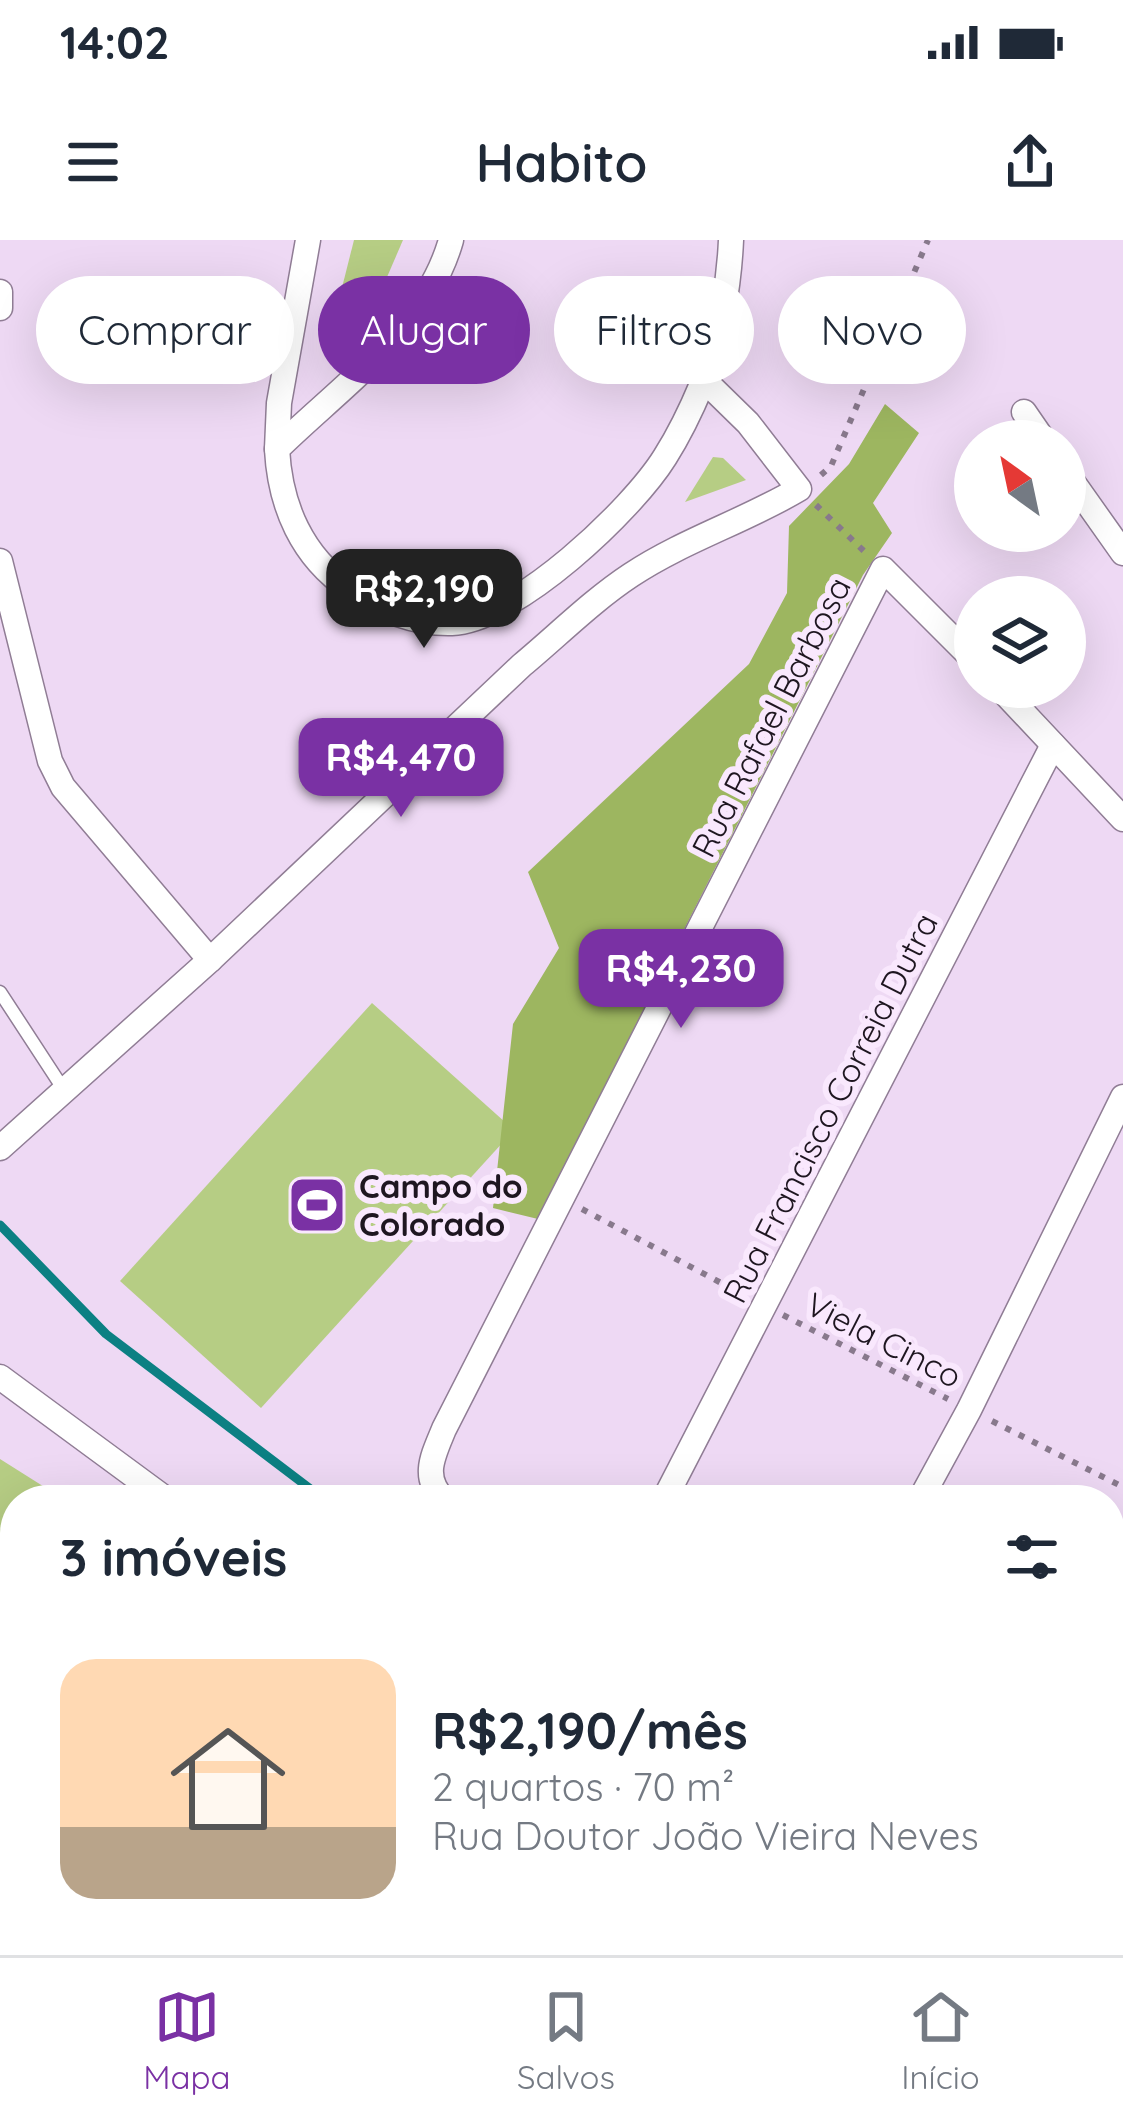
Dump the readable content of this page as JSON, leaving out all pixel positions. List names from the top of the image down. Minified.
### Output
{"streets":{"street":["Rua Rafael Barbosa","Rua Francisco Correia Dutra"],"path":["Viela Cinco"]},"crossings":[["Rua Rafael Barbosa","Viela Cinco"],["Rua Francisco Correia Dutra","Viela Cinco"]],"places":{"sports":["Campo do Colorado"]},"north":"top left","page":{"status":"14:02","header":"Habito","chip":["Comprar","Alugar","Filtros","Novo"],"price":["R$2,190","R$4,470","R$4,230"],"heading":"3 imóveis","list":[{"name":"R$2,190/mês","note":"2 quartos · 70 m² · Rua Doutor João Vieira Neves"}],"tabs":["Mapa","Salvos","Início"]}}
